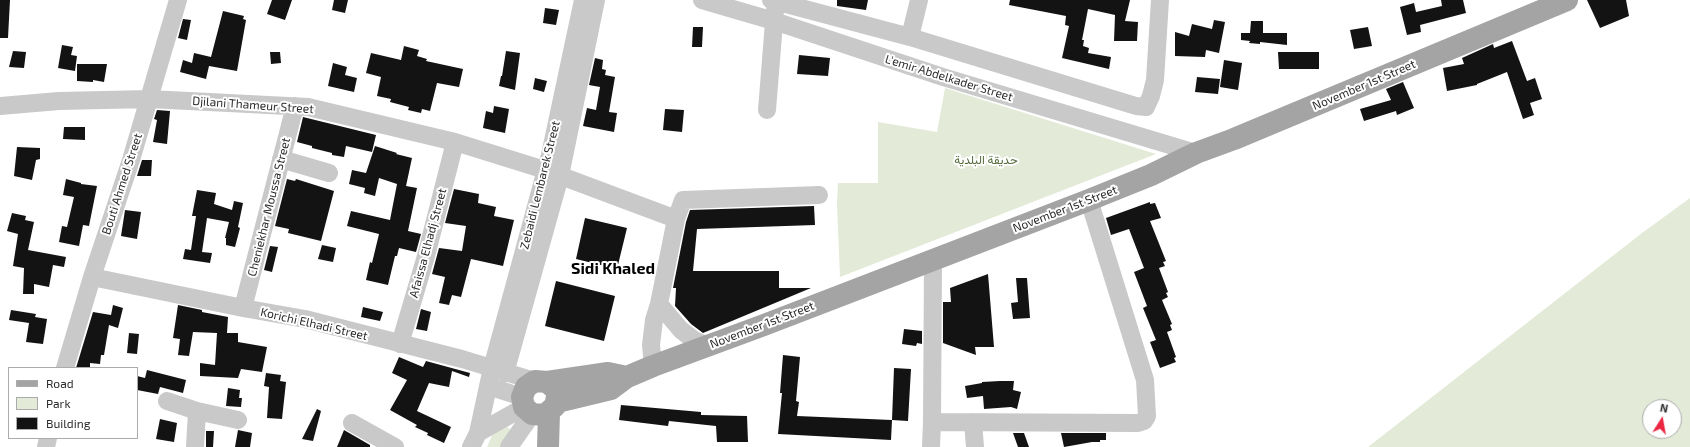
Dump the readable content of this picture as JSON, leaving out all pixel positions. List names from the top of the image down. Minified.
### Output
{"streets":{"main road":["November 1st Street"],"street":["L'emir Abdelkader Street","Djilani Thameur Street","Bouti Ahmed Street","Zebaidi Lembarek Street","Cheniekhar Moussa Street","Afaissa Elhadj Street","Korichi Elhadi Street"]},"crossings":[["L'emir Abdelkader Street","November 1st Street"],["November 1st Street","Korichi Elhadi Street"],["Djilani Thameur Street","Bouti Ahmed Street"],["Djilani Thameur Street","Zebaidi Lembarek Street"],["Djilani Thameur Street","Cheniekhar Moussa Street"],["Djilani Thameur Street","Afaissa Elhadj Street"],["Bouti Ahmed Street","Korichi Elhadi Street"],["Zebaidi Lembarek Street","Korichi Elhadi Street"],["Cheniekhar Moussa Street","Korichi Elhadi Street"],["Afaissa Elhadj Street","Korichi Elhadi Street"]],"districts":["Sidi Khaled"],"parks":["حديقة البلدية"],"legend":["Road","Park","Building"],"north":"top"}
